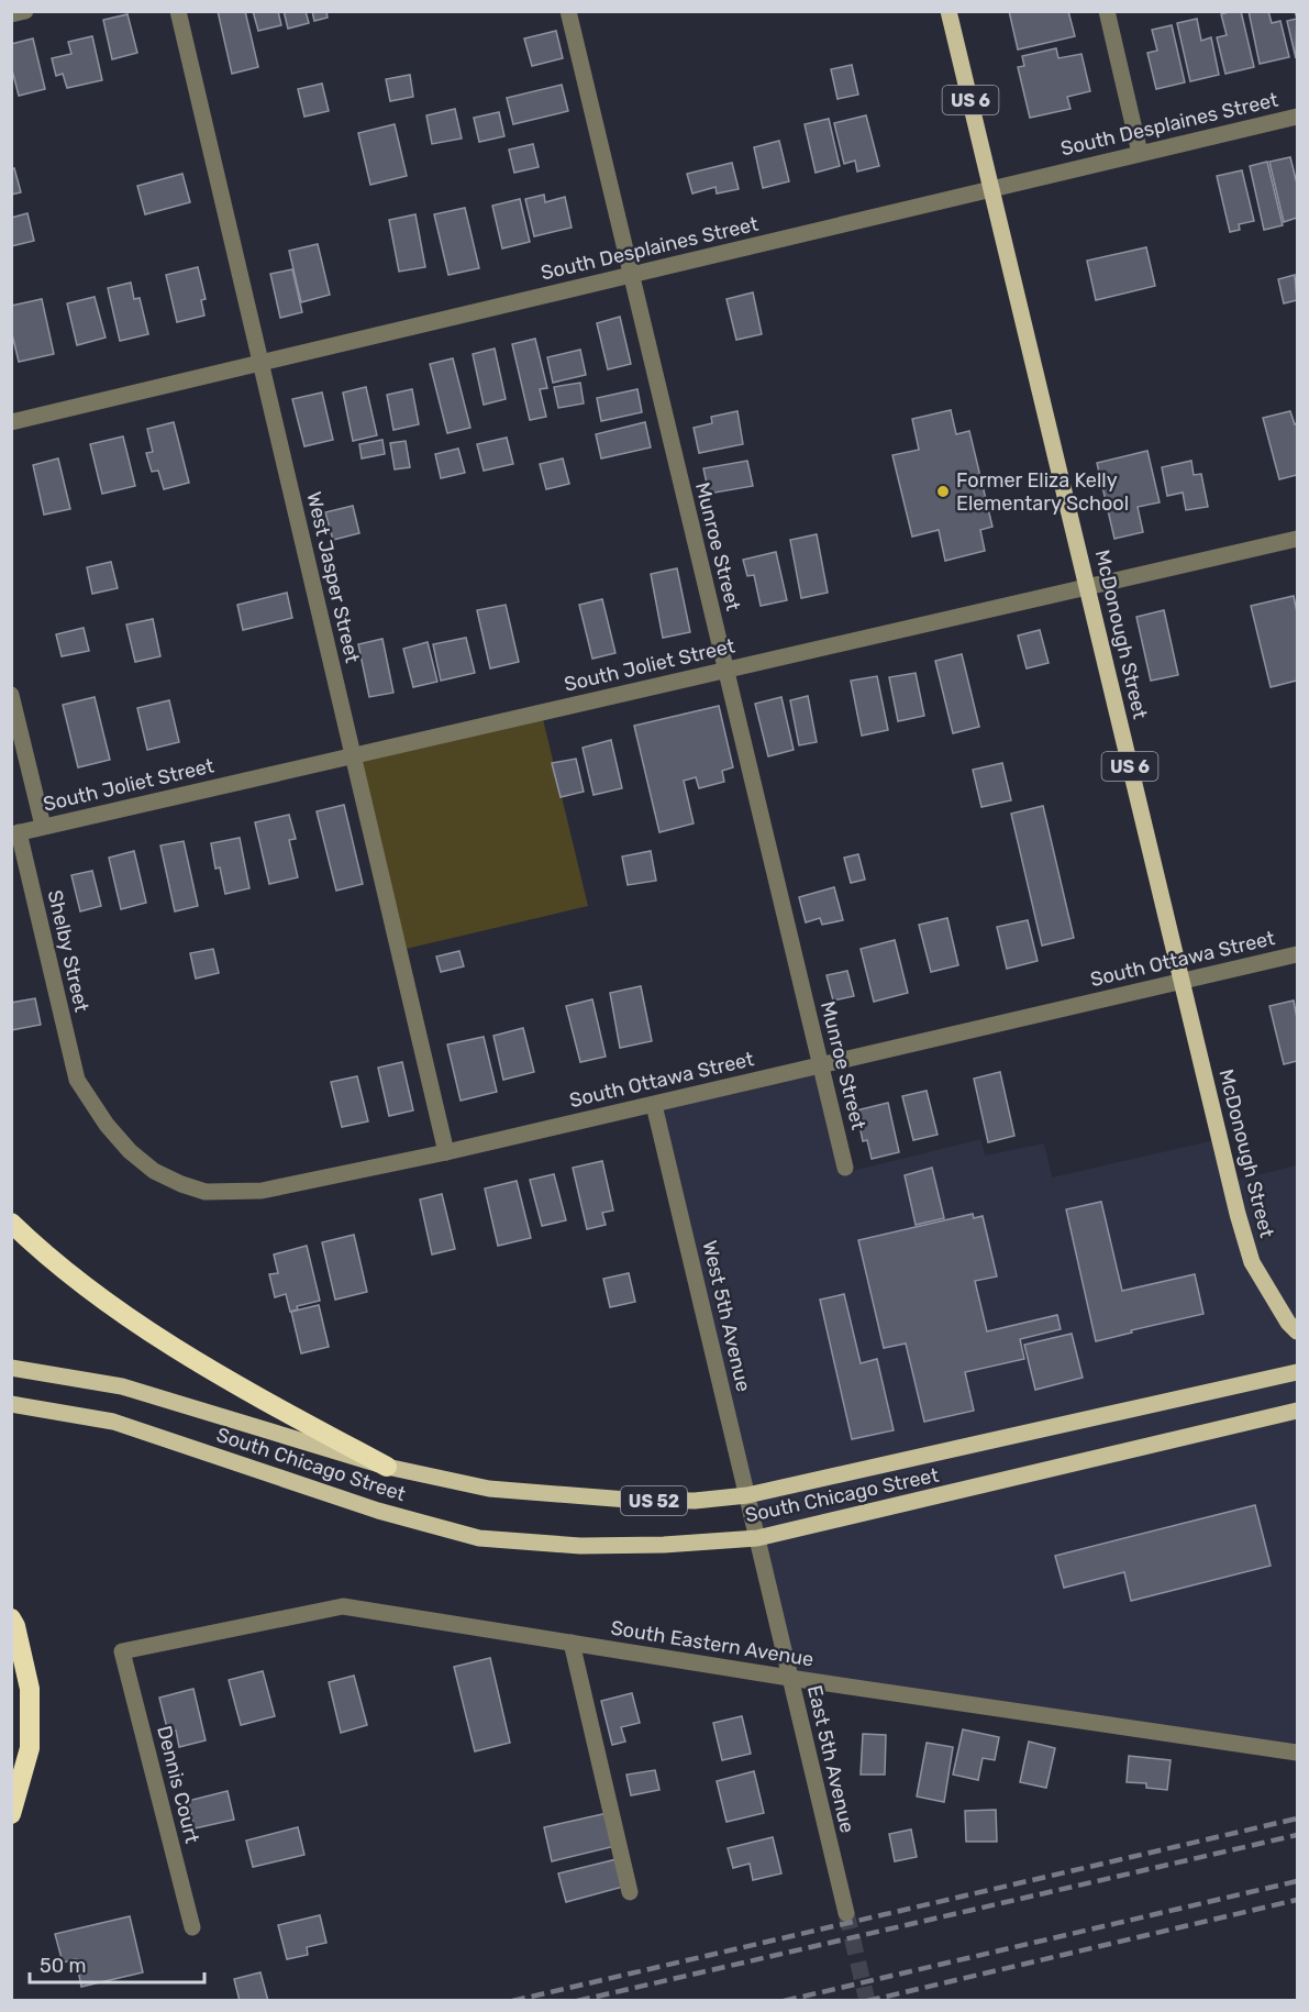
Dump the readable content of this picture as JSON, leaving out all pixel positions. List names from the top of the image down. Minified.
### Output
{"streets":{"main road":["US 6","McDonough Street","South Chicago Street","US 52"],"street":["South Desplaines Street","Munroe Street","West Jasper Street","South Joliet Street","Shelby Street","South Ottawa Street","West 5th Avenue","South Eastern Avenue","East 5th Avenue","Dennis Court"]},"crossings":[["South Desplaines Street","Munroe Street"],["South Desplaines Street","West Jasper Street"],["South Desplaines Street","McDonough Street"],["Munroe Street","South Joliet Street"],["Munroe Street","South Ottawa Street"],["West Jasper Street","South Joliet Street"],["West Jasper Street","South Ottawa Street"],["McDonough Street","South Joliet Street"],["McDonough Street","South Ottawa Street"],["South Joliet Street","Shelby Street"],["Shelby Street","South Ottawa Street"],["South Ottawa Street","West 5th Avenue"],["West 5th Avenue","South Chicago Street"],["West 5th Avenue","East 5th Avenue"],["South Chicago Street","East 5th Avenue"],["South Eastern Avenue","East 5th Avenue"],["South Eastern Avenue","Dennis Court"]],"places":["Former Eliza Kelly Elementary School"],"scale_bar":"50 m"}
